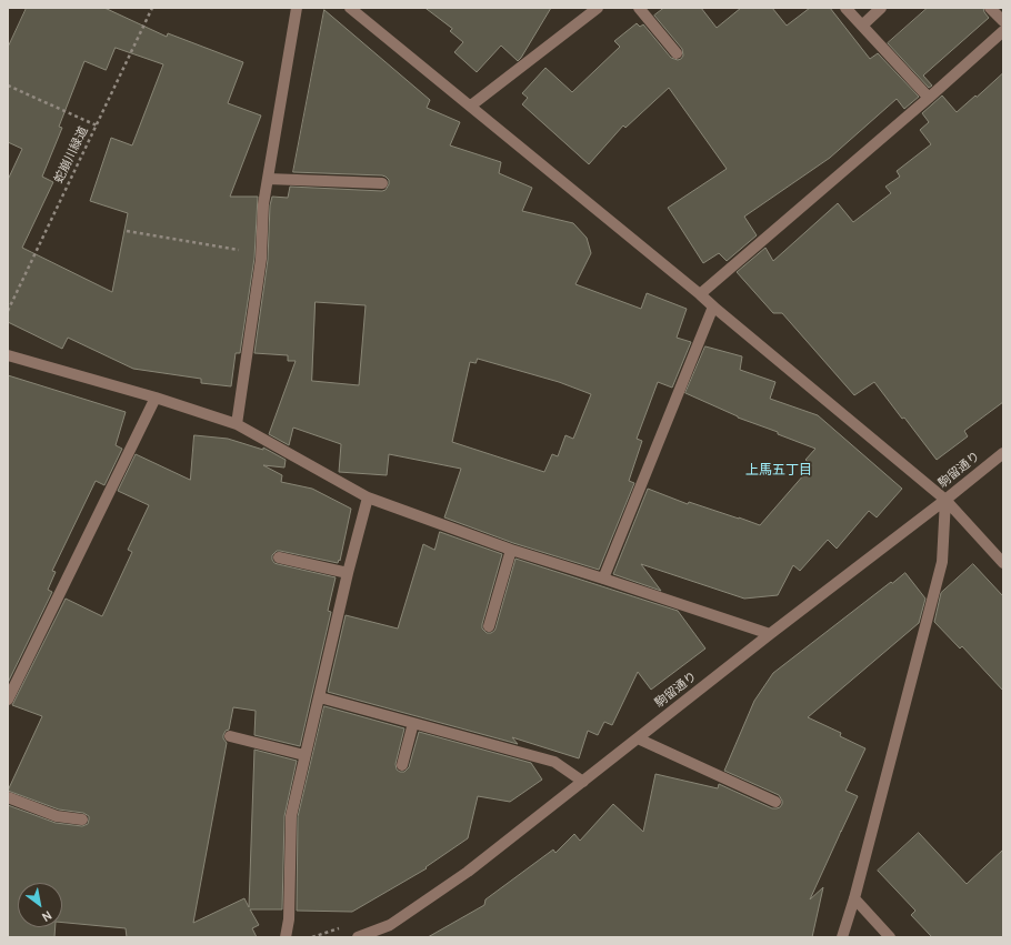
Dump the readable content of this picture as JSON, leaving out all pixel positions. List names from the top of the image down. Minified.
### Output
{"streets":{"street":["駒留通り"],"path":["蛇崩川緑道"]},"districts":["上馬五丁目"],"north":"bottom right"}
